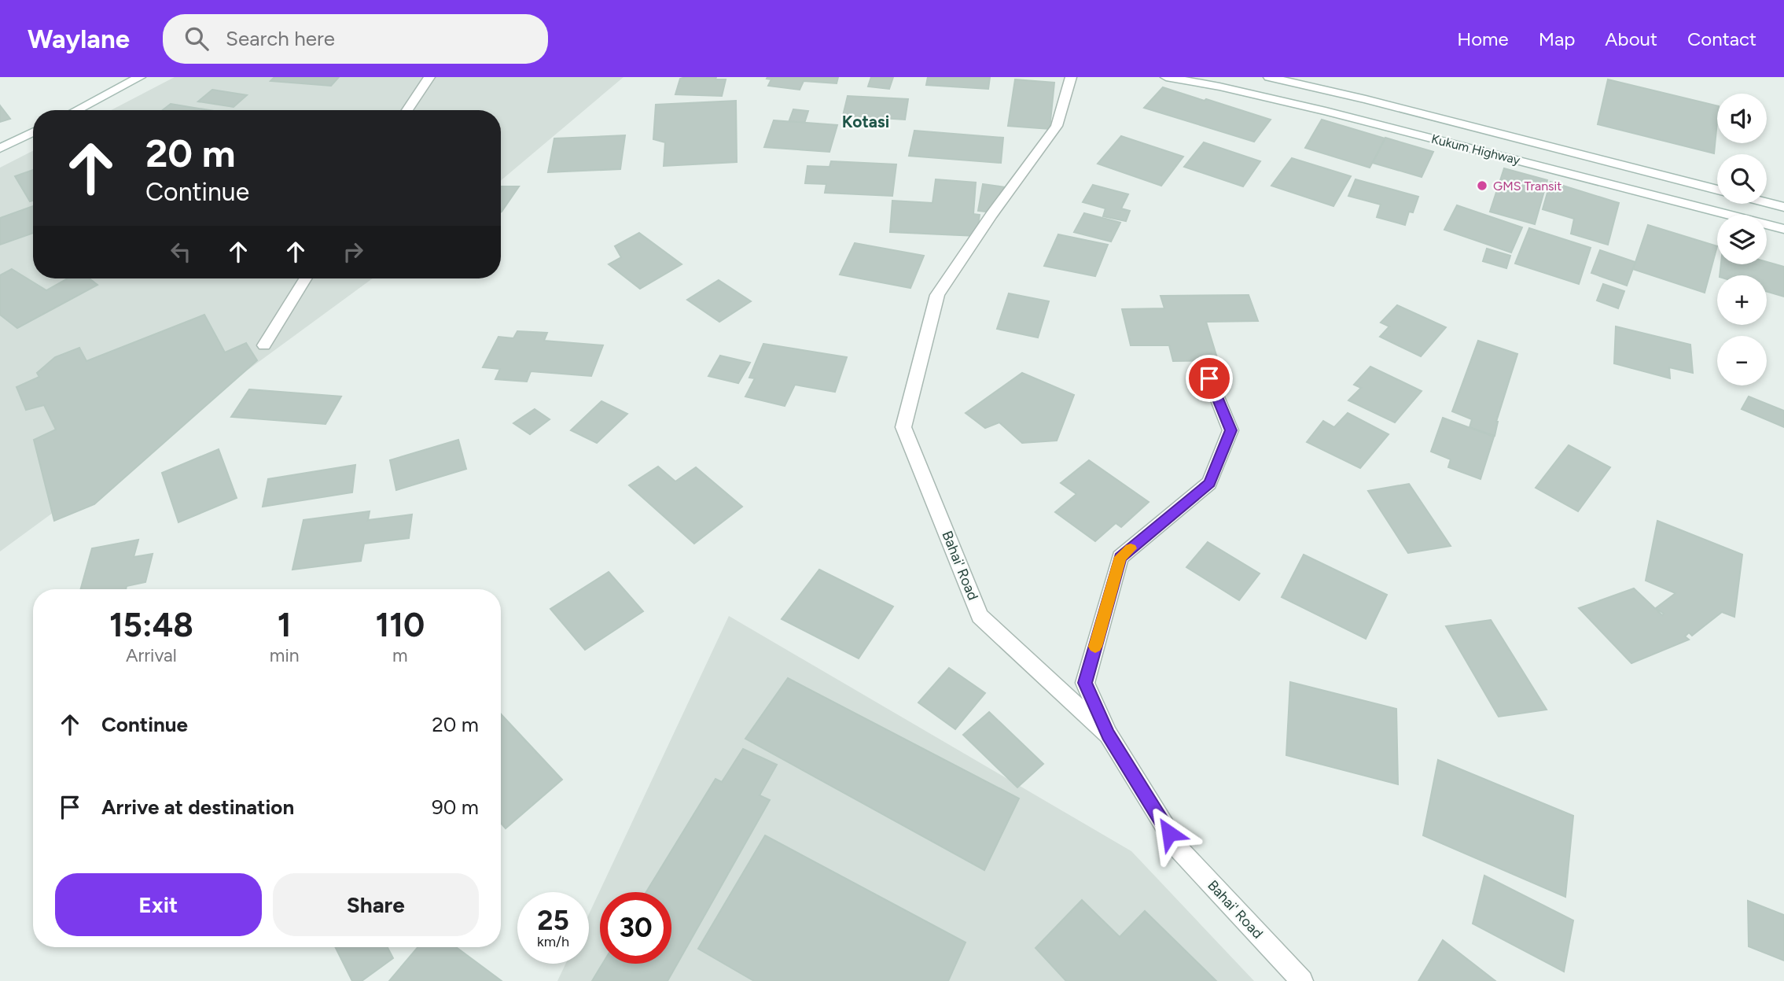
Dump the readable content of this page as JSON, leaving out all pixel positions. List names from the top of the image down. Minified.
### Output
{"streets":{"street":["Kukum Highway","Bahai' Road"]},"districts":["Kotasi"],"places":["GMS Transit"],"page":{"header":"Waylane","search":"Search here","nav":["Home","Map","About","Contact"],"map_buttons":["+","−"],"turn":["20 m","Continue"],"eta":["15:48","Arrival","1","min","110","m"],"list":[{"name":"Continue","value":"20 m"},{"name":"Arrive at destination","value":"90 m"}],"buttons":["Exit","Share"],"speed":"25 km/h","limit":"30"}}
